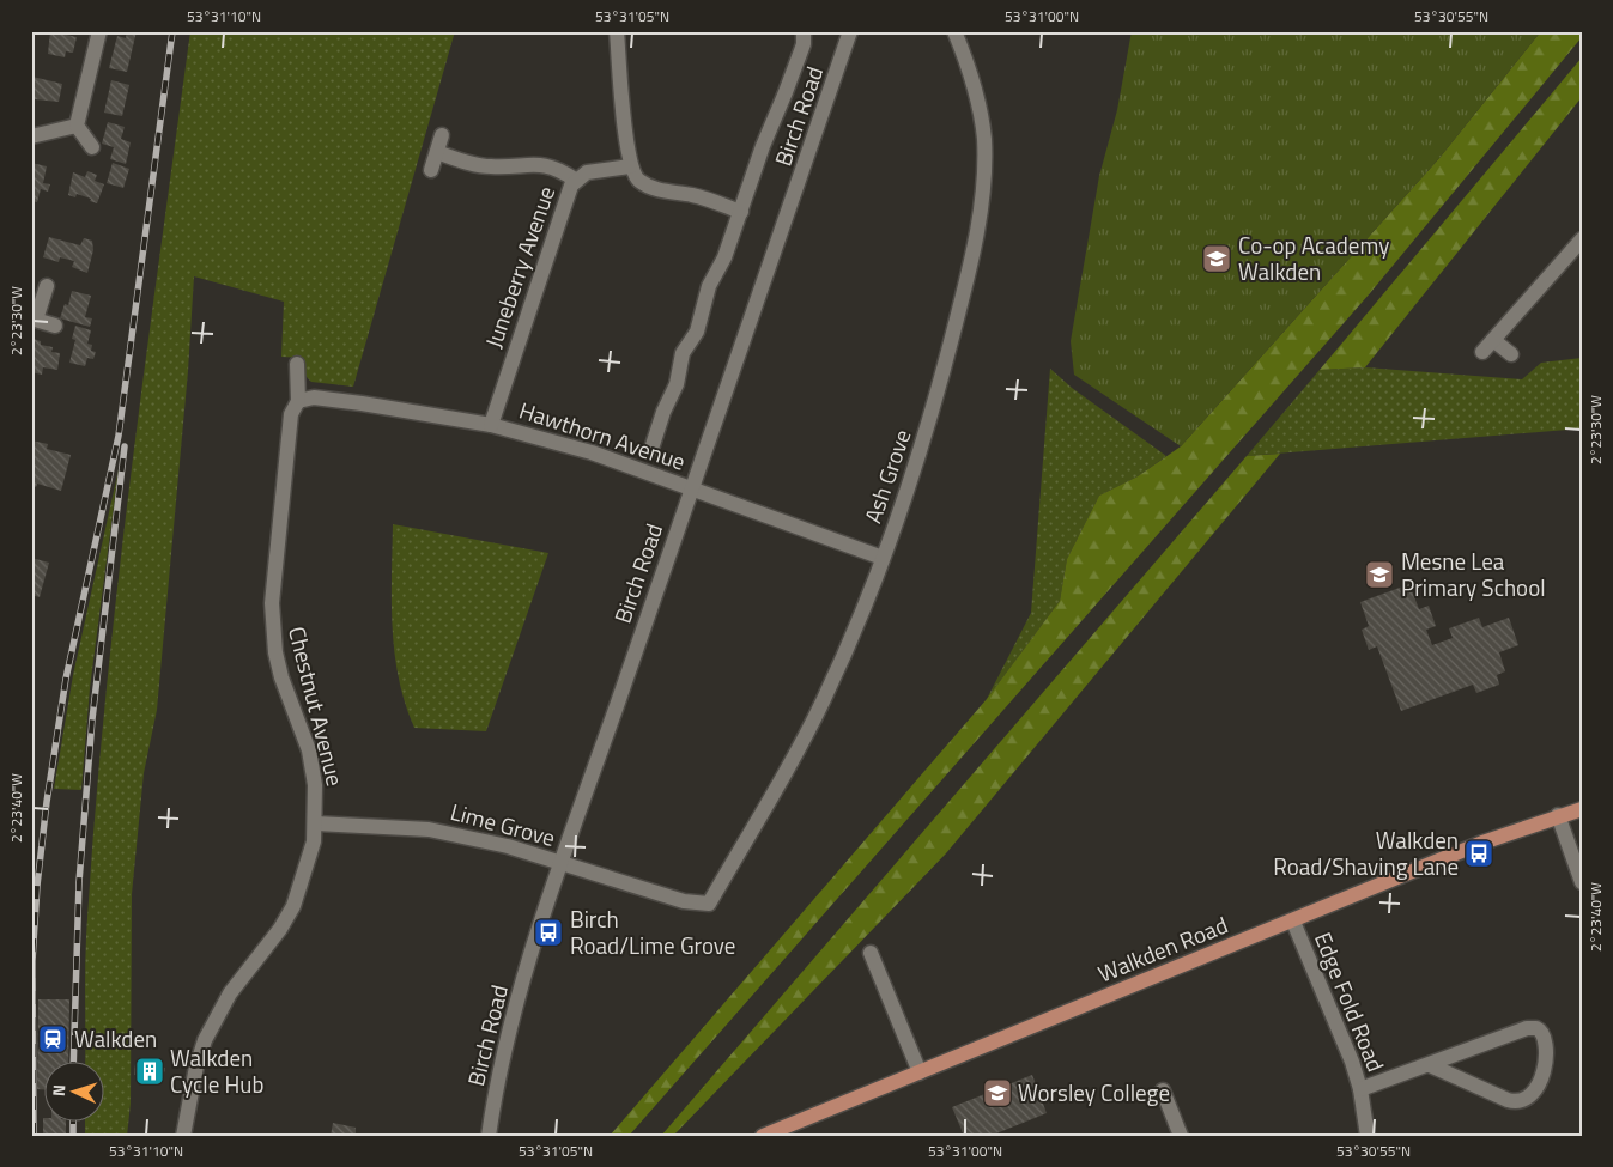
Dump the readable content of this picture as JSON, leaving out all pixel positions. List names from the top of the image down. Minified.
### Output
{"streets":{"main road":["Walkden Road"],"street":["Birch Road","Juneberry Avenue","Hawthorn Avenue","Ash Grove","Chestnut Avenue","Lime Grove","Edge Fold Road"]},"crossings":[["Birch Road","Hawthorn Avenue"],["Birch Road","Lime Grove"],["Juneberry Avenue","Hawthorn Avenue"],["Hawthorn Avenue","Ash Grove"],["Hawthorn Avenue","Chestnut Avenue"],["Ash Grove","Lime Grove"],["Chestnut Avenue","Lime Grove"],["Walkden Road","Edge Fold Road"]],"places":{"school or university":["Co-op Academy Walkden","Mesne Lea Primary School","Worsley College"],"bus stop":["Walkden Road/Shaving Lane","Birch Road/Lime Grove"],"station":["Walkden"],"building":["Walkden Cycle Hub"]},"north":"left","coordinates":["53°31'10\"N","53°31'05\"N","53°31'00\"N","53°30'55\"N","2°23'30\"W","2°23'40\"W"]}
